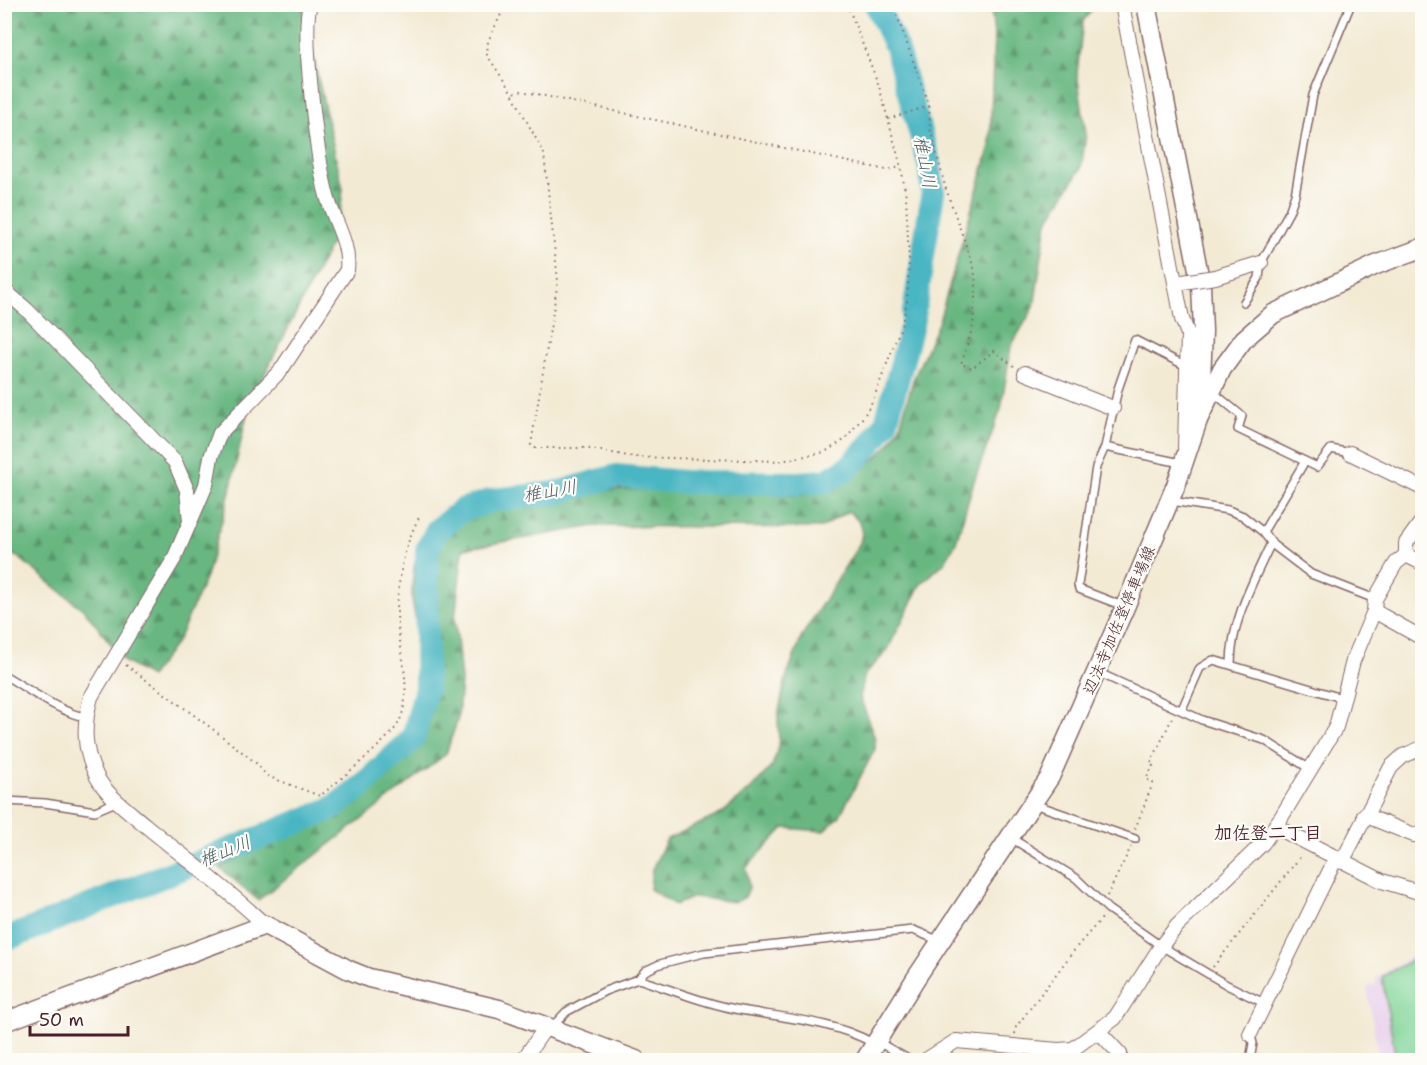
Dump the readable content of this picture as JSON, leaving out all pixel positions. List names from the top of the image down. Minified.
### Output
{"streets":{"street":["辺法寺加佐登停車場線"]},"districts":["加佐登二丁目"],"water":["椎山川"],"scale_bar":"50 m"}
